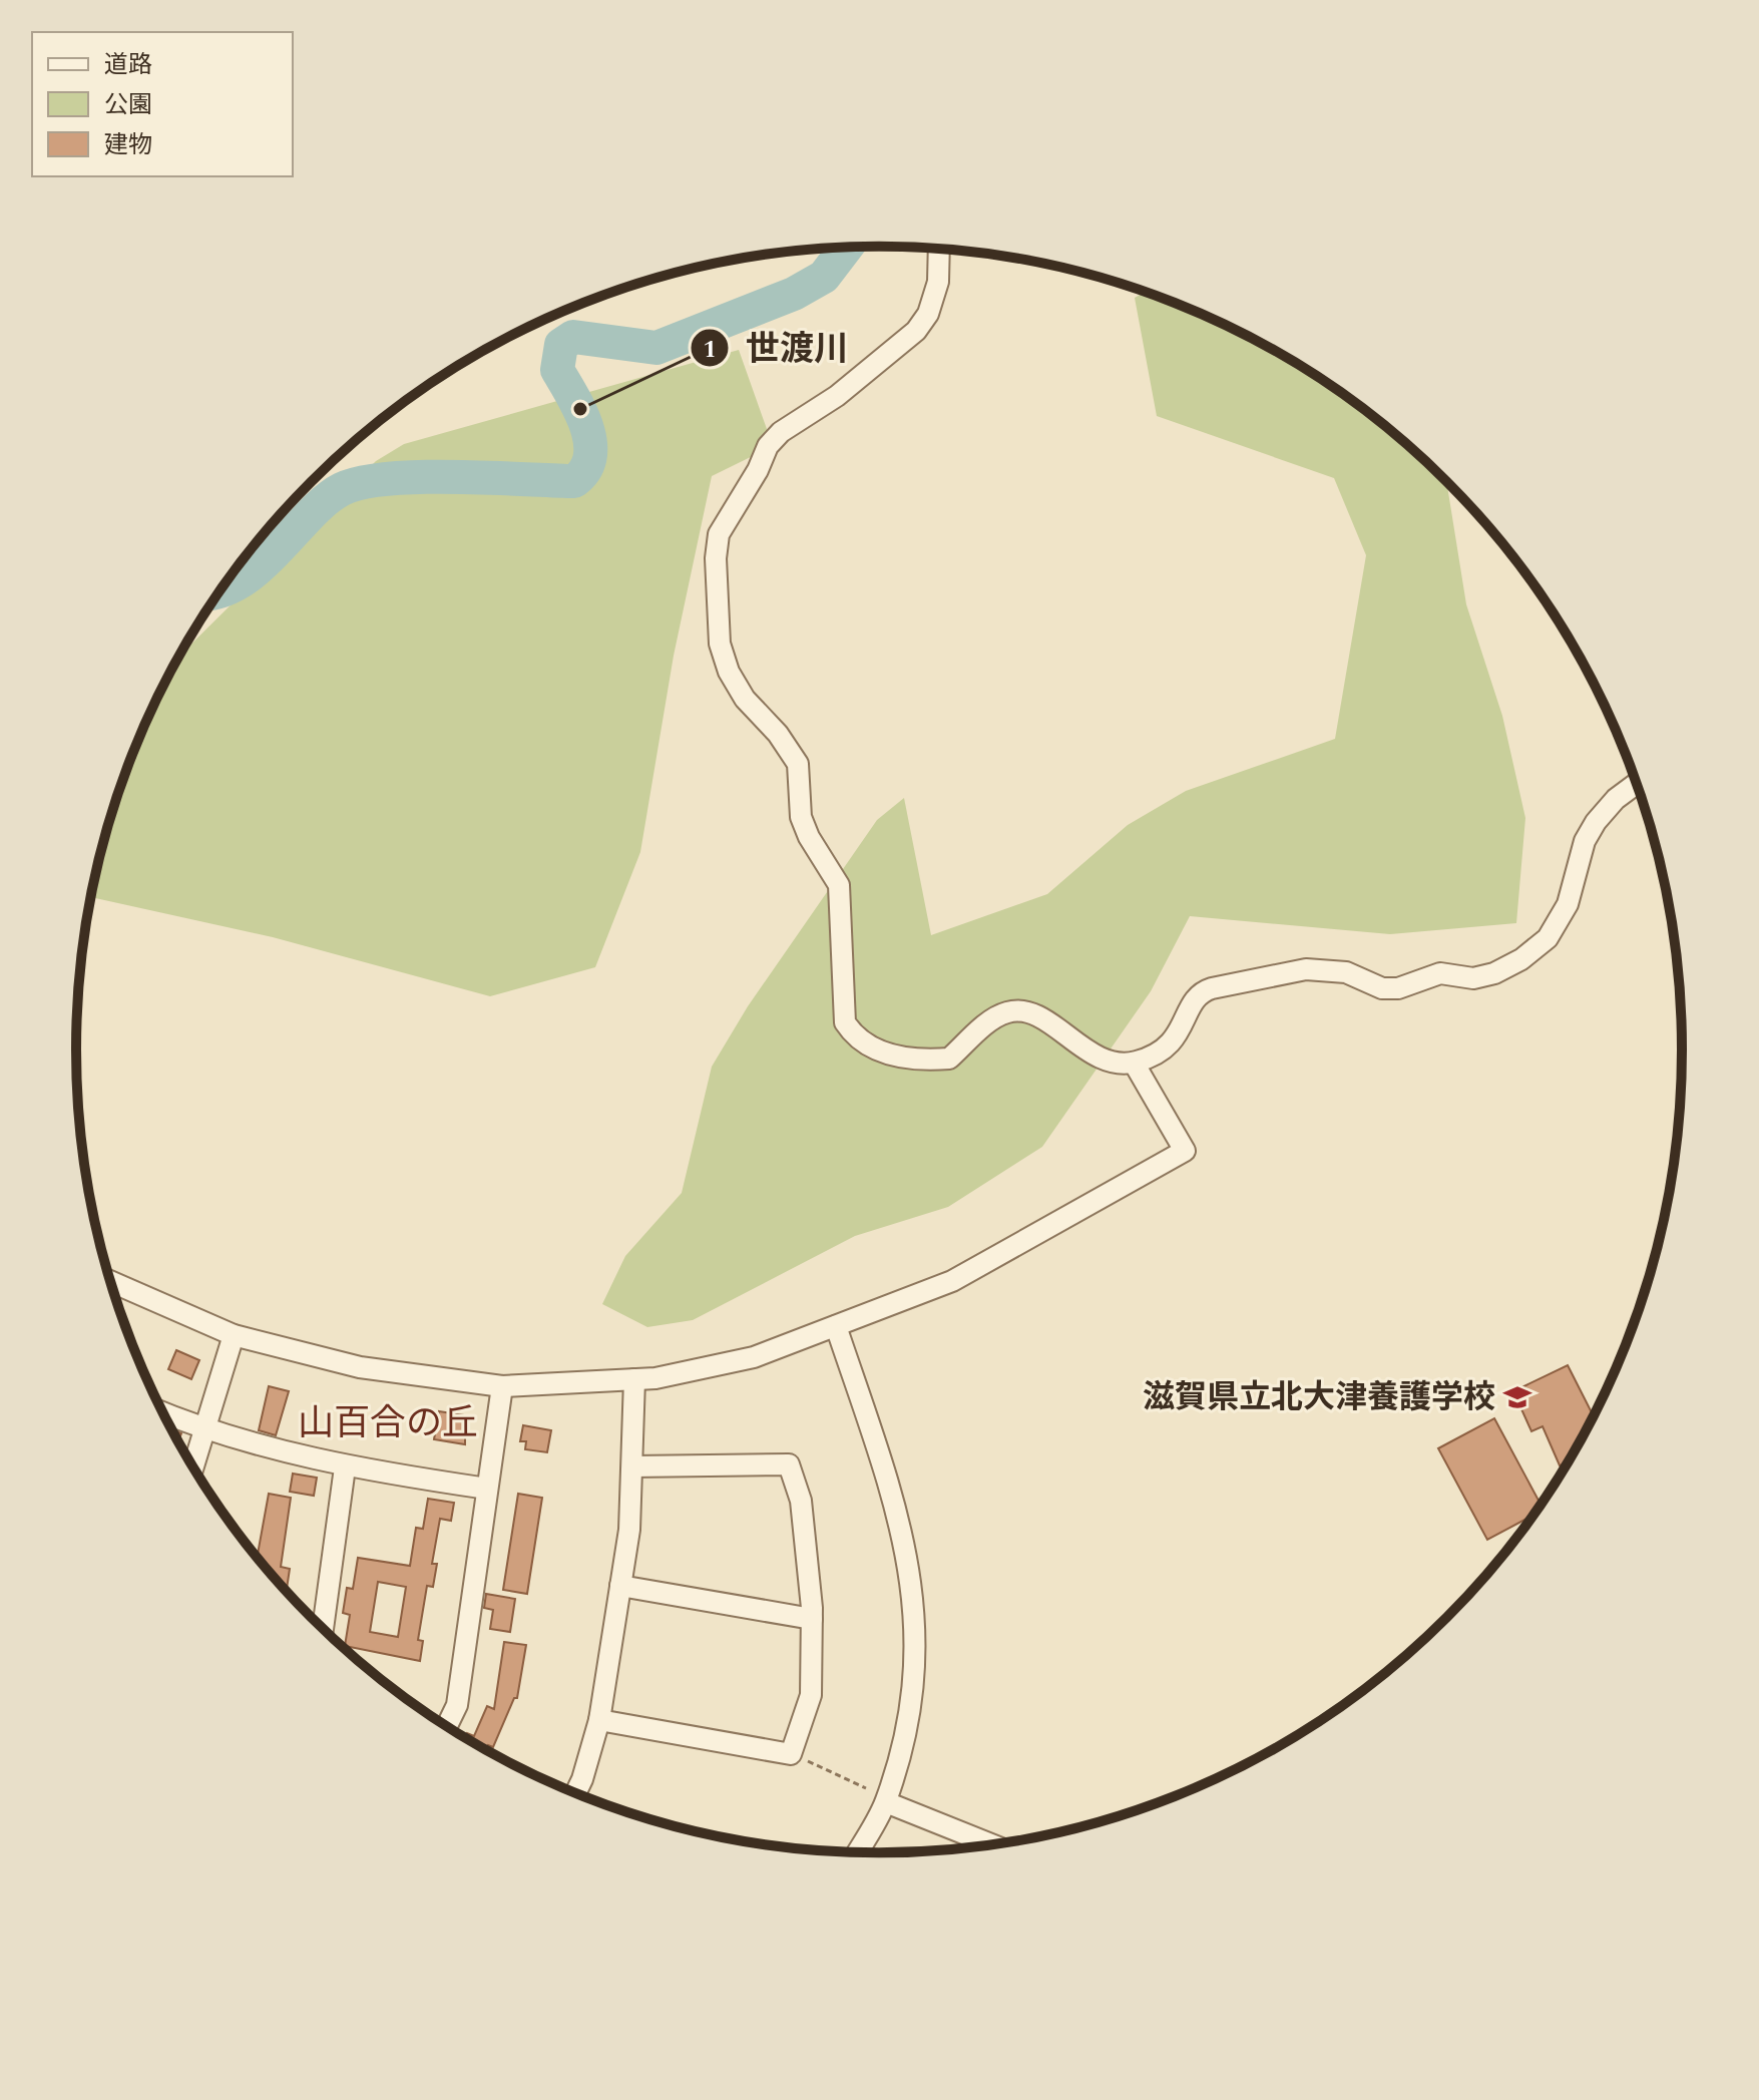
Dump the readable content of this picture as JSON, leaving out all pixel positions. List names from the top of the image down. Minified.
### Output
{"districts":["山百合の丘"],"places":{"other":["世渡川"],"school or university":["滋賀県立北大津養護学校"]},"legend":["道路","公園","建物"]}
